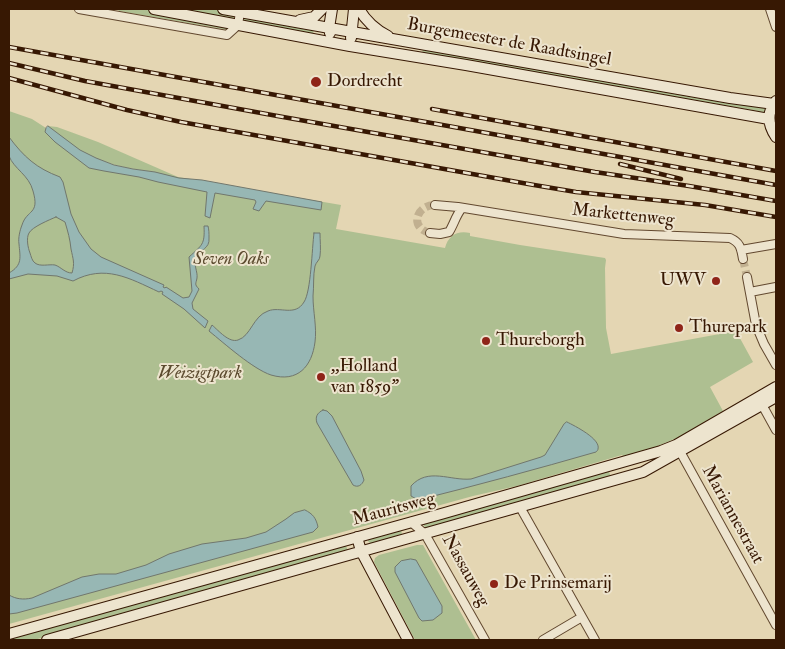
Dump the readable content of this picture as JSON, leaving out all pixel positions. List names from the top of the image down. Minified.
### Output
{"streets":{"street":["Burgemeester de Raadtsingel","Markettenweg","Mauritsweg","Mariannestraat","Nassauweg"]},"crossings":[["Mauritsweg","Mariannestraat"],["Mauritsweg","Nassauweg"]],"parks":["Seven Oaks","Weizigtpark"],"places":["Dordrecht","UWV","Thurepark","Thureborgh",",,Holland van 1859\"","De Prinsemarij"]}
